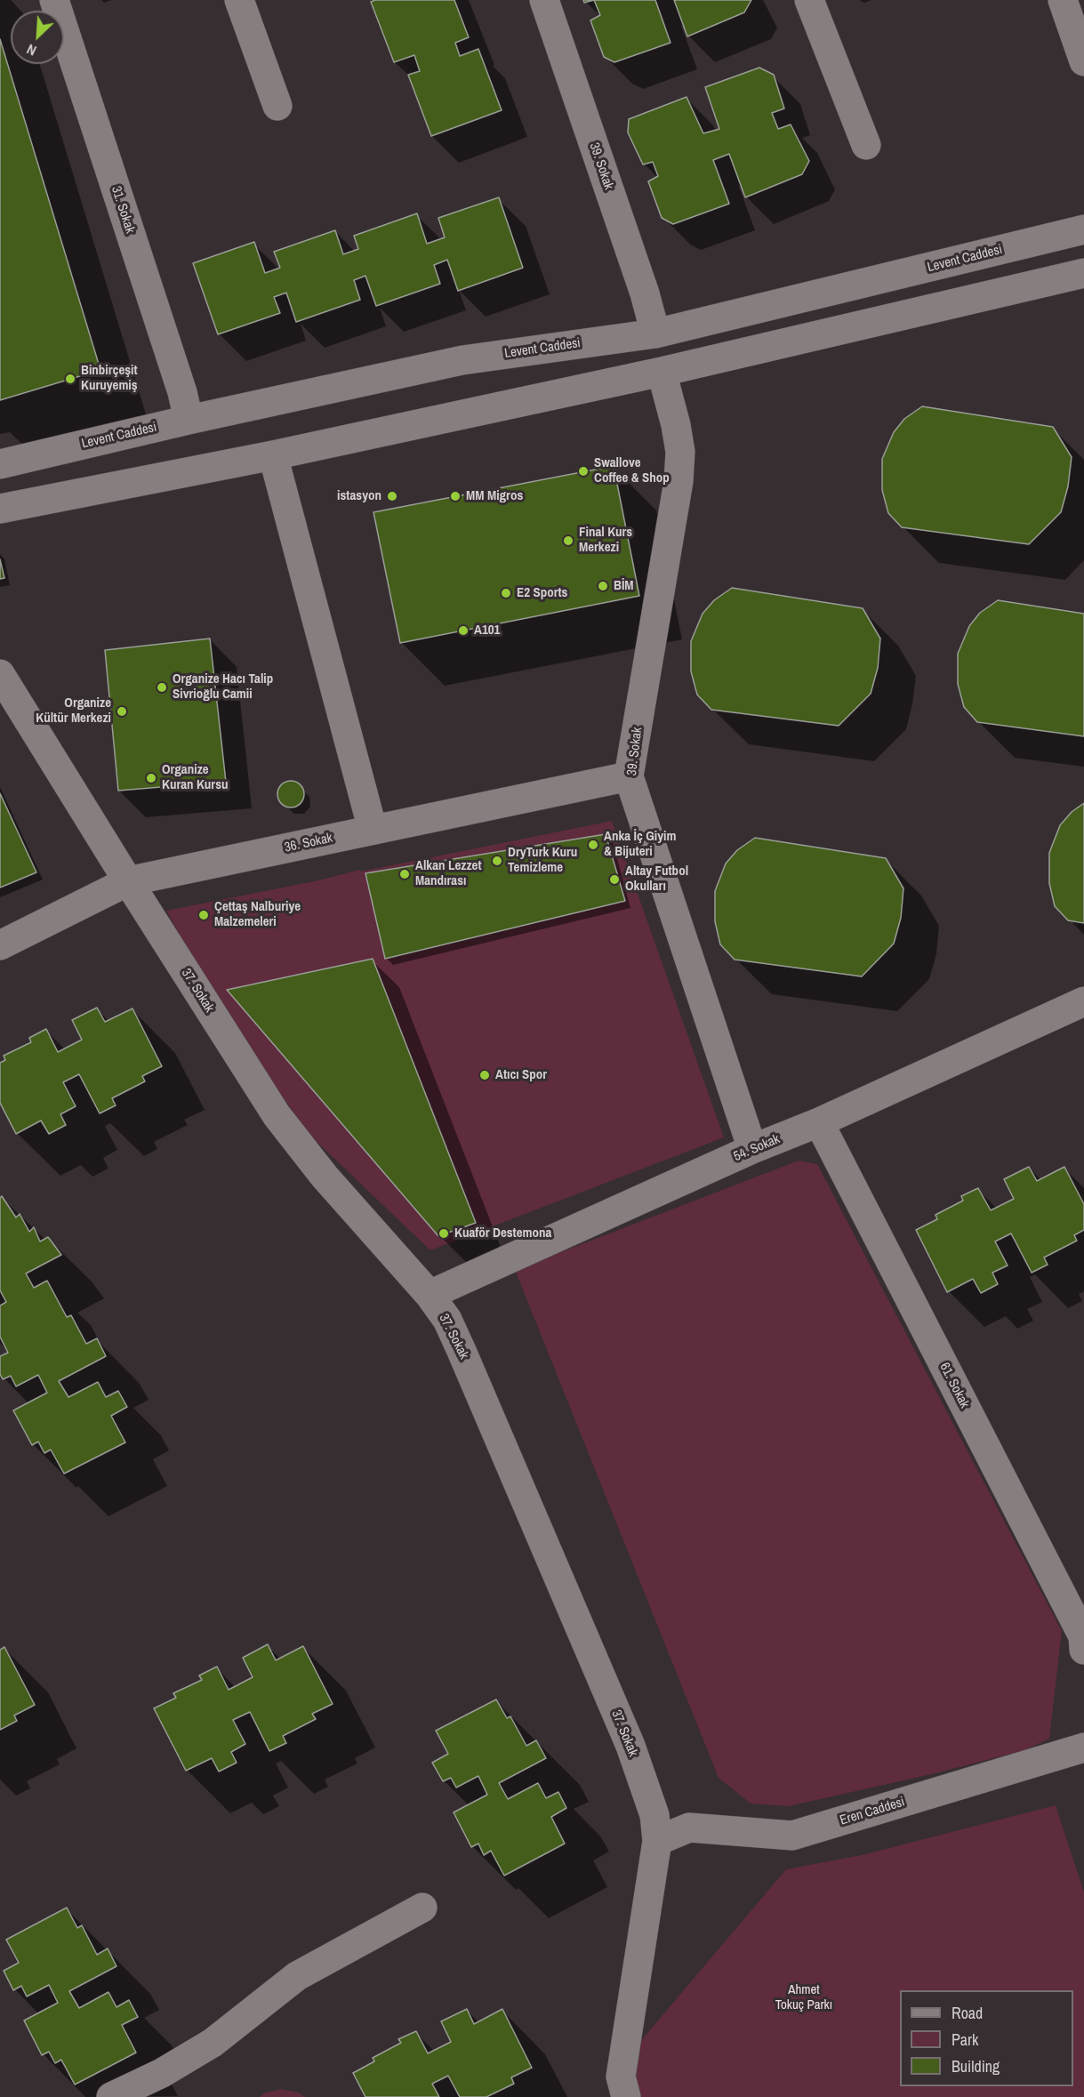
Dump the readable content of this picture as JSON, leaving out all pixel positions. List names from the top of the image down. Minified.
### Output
{"streets":{"street":["39. Sokak","31. Sokak","Levent Caddesi","36. Sokak","37. Sokak","54. Sokak","61. Sokak","Eren Caddesi"]},"crossings":[["39. Sokak","Levent Caddesi"],["39. Sokak","36. Sokak"],["39. Sokak","54. Sokak"],["31. Sokak","Levent Caddesi"],["36. Sokak","37. Sokak"],["37. Sokak","54. Sokak"],["37. Sokak","Eren Caddesi"],["54. Sokak","61. Sokak"]],"parks":["Ahmet Tokuç Parkı"],"places":["Binbirçeşit Kuruyemiş","Swallove Coffee & Shop","istasyon","MM Migros","Final Kurs Merkezi","BİM","E2 Sports","A101","Organize Hacı Talip Sivrioğlu Camii","Organize Kültür Merkezi","Organize Kuran Kursu","Anka İç Giyim & Bijuteri","DryTurk Kuru Temizleme","Alkan Lezzet Mandırası","Altay Futbol Okulları","Çettaş Nalburiye Malzemeleri","Atıcı Spor","Kuaför Destemona"],"legend":["Road","Park","Building"],"north":"bottom left"}
